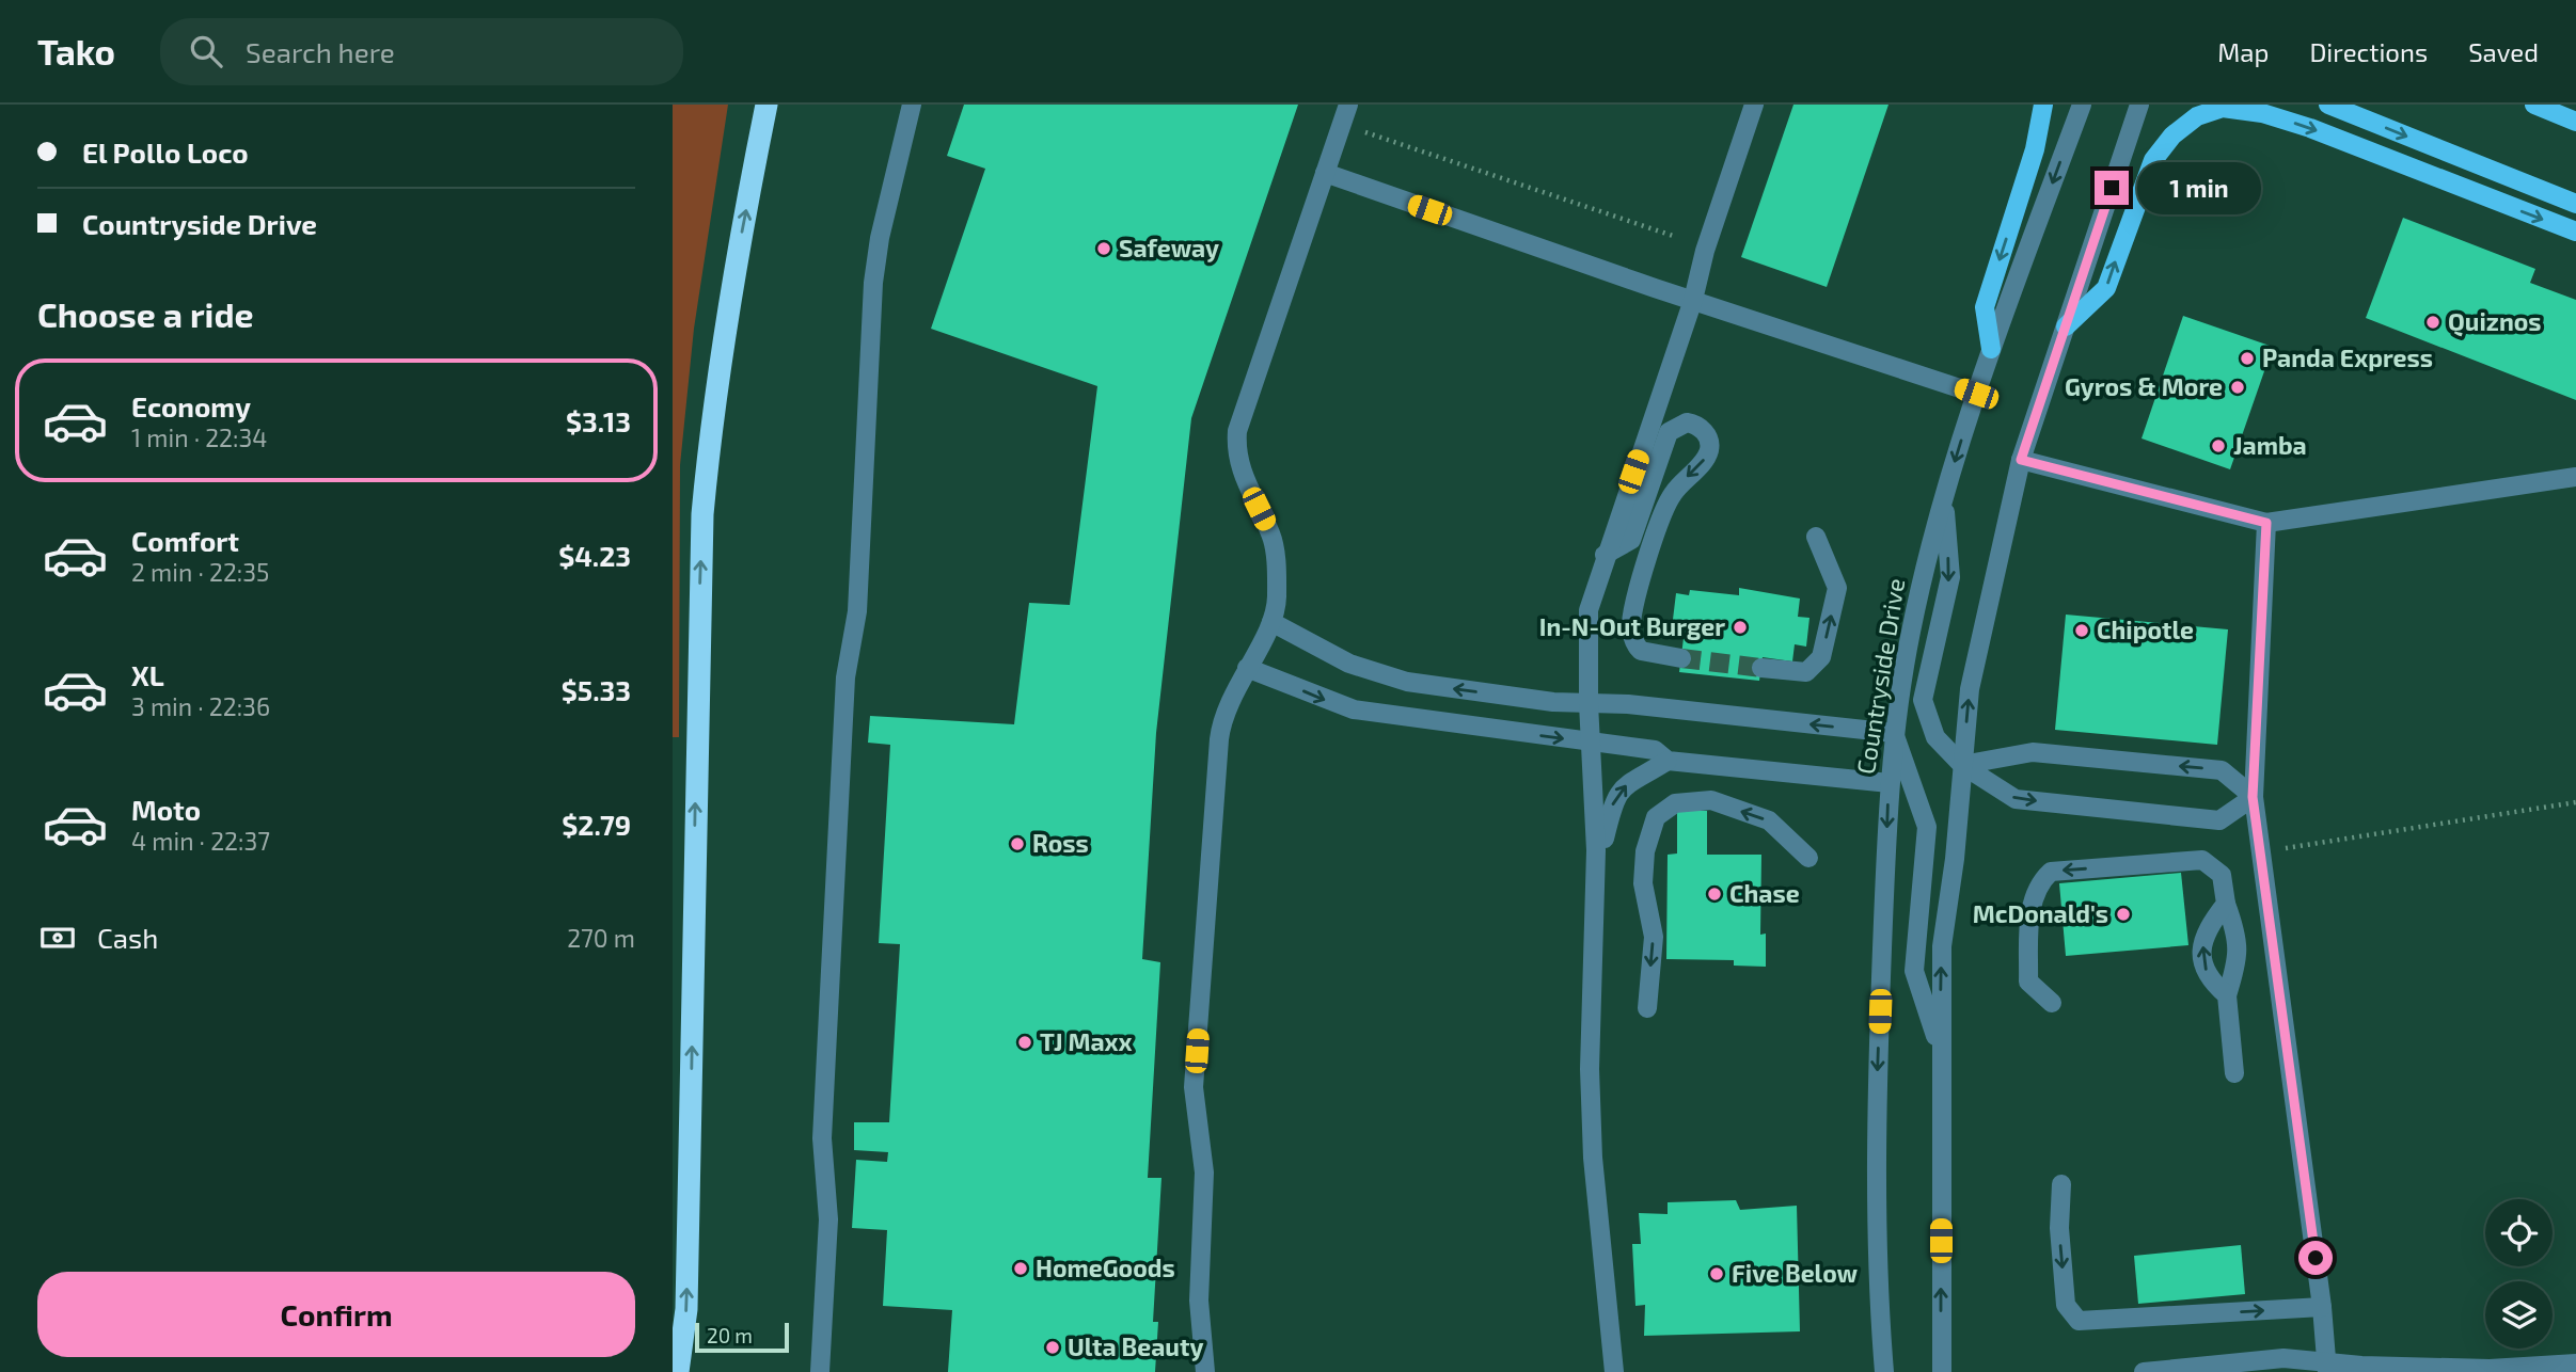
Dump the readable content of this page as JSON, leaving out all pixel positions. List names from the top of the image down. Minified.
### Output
{"streets":{"street":["Countryside Drive"]},"places":["Safeway","Quiznos","Panda Express","Gyros & More","Jamba","In-N-Out Burger","Chipotle","Ross","Chase","McDonald's","TJ Maxx","HomeGoods","Five Below","Ulta Beauty"],"scale_bar":"20 m","page":{"header":"Tako","search":"Search here","nav":["Map","Directions","Saved"],"banner":["El Pollo Loco","Countryside Drive"],"bubble":"1 min","heading":"Choose a ride","list":[{"name":"Economy","note":"1 min · 22:34","value":"$3.13"},{"name":"Comfort","note":"2 min · 22:35","value":"$4.23"},{"name":"XL","note":"3 min · 22:36","value":"$5.33"},{"name":"Moto","note":"4 min · 22:37","value":"$2.79"}],"pay":["Cash","270 m"],"buttons":"Confirm","scale":"20 m"}}
